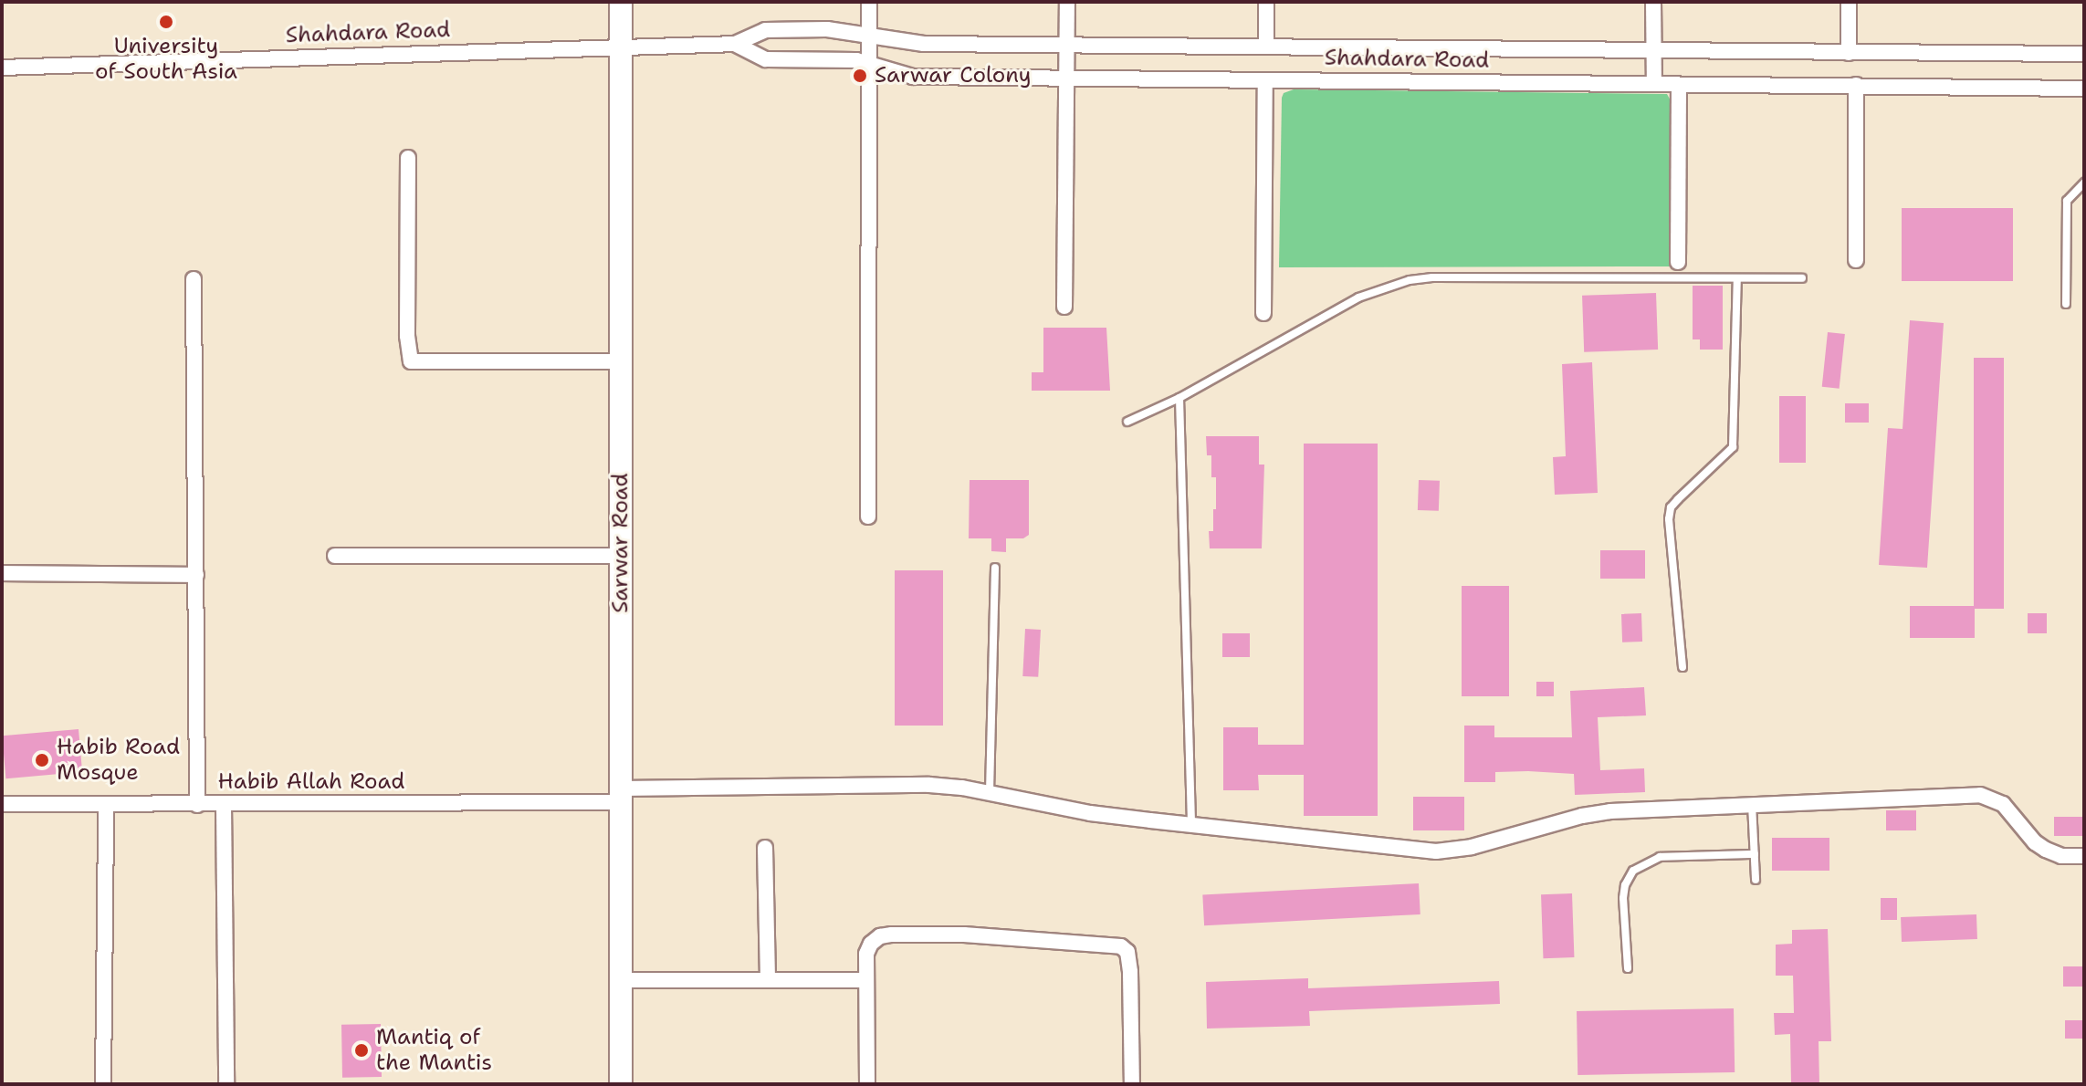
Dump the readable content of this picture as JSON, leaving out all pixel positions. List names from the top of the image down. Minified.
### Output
{"streets":{"street":["Shahdara Road","Sarwar Road","Habib Allah Road"]},"crossings":[["Shahdara Road","Sarwar Road"],["Sarwar Road","Habib Allah Road"]],"places":["University of South Asia","Sarwar Colony","Habib Road Mosque","Mantiq of the Mantis"]}
